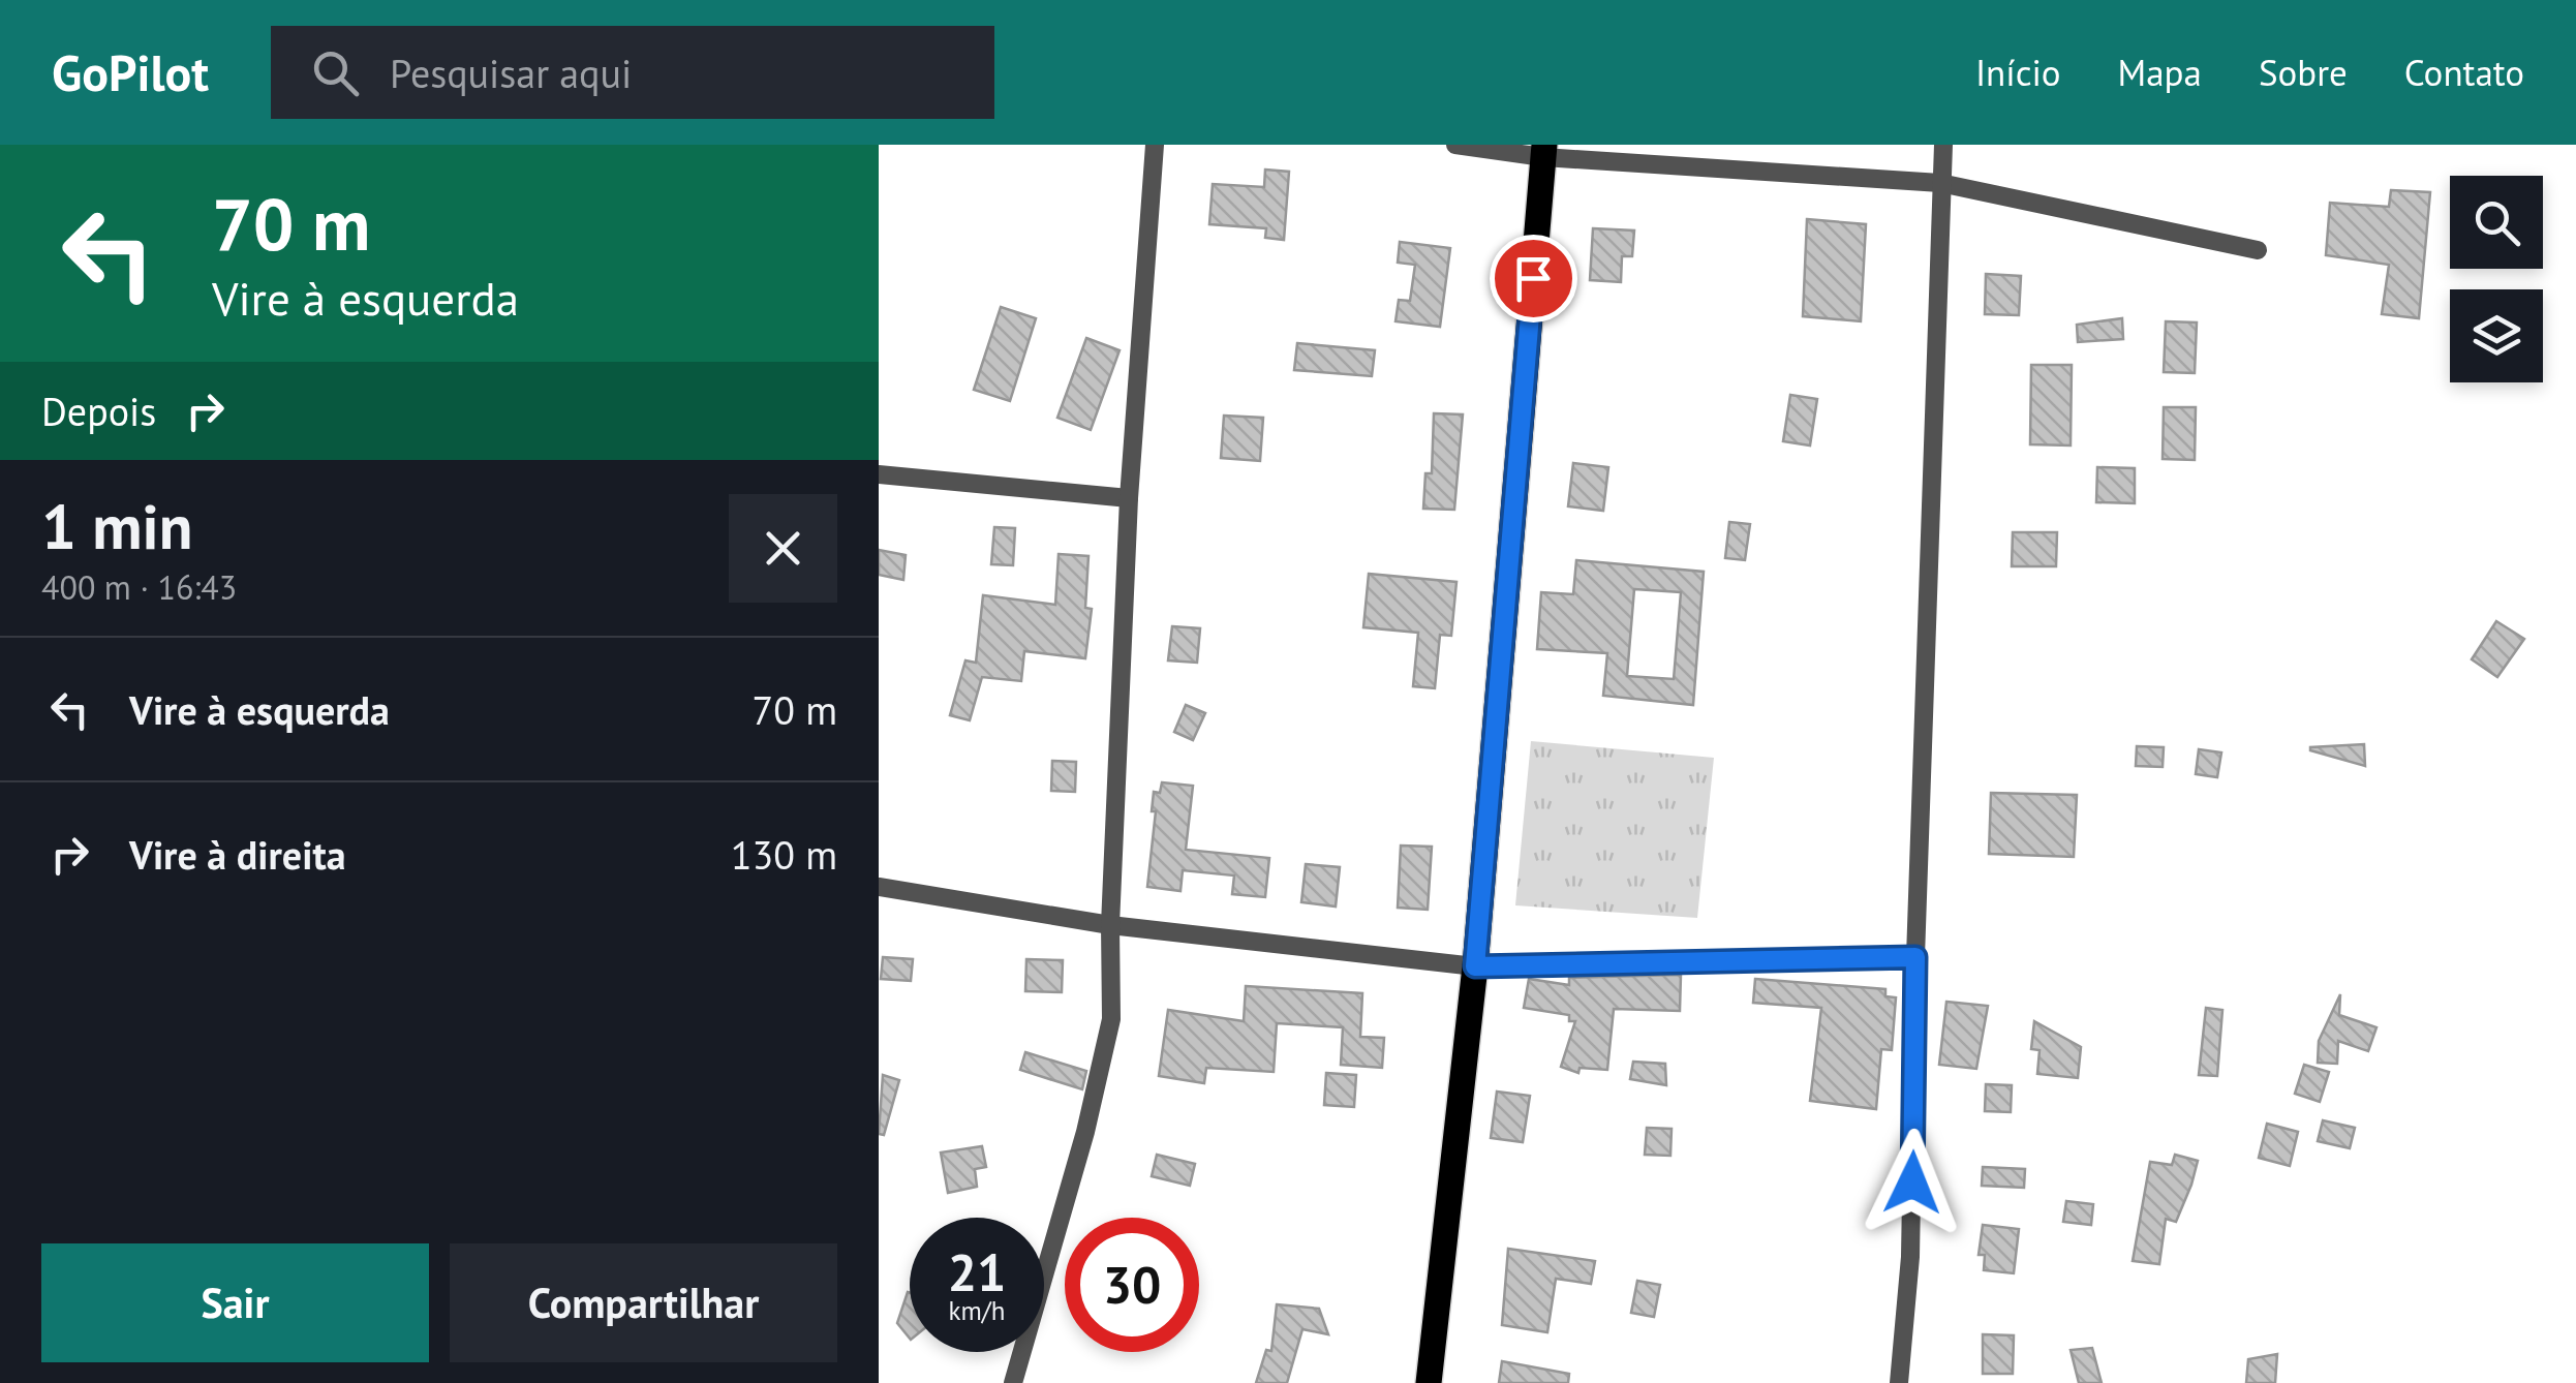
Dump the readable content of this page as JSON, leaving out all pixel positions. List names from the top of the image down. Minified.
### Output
{"page":{"header":"GoPilot","search":"Pesquisar aqui","nav":["Início","Mapa","Sobre","Contato"],"turn":["70 m","Vire à esquerda"],"then":"Depois","heading":["1 min","400 m · 16:43"],"list":[{"name":"Vire à esquerda","value":"70 m"},{"name":"Vire à direita","value":"130 m"}],"speed":"21 km/h","limit":"30","buttons":["Sair","Compartilhar"]}}
